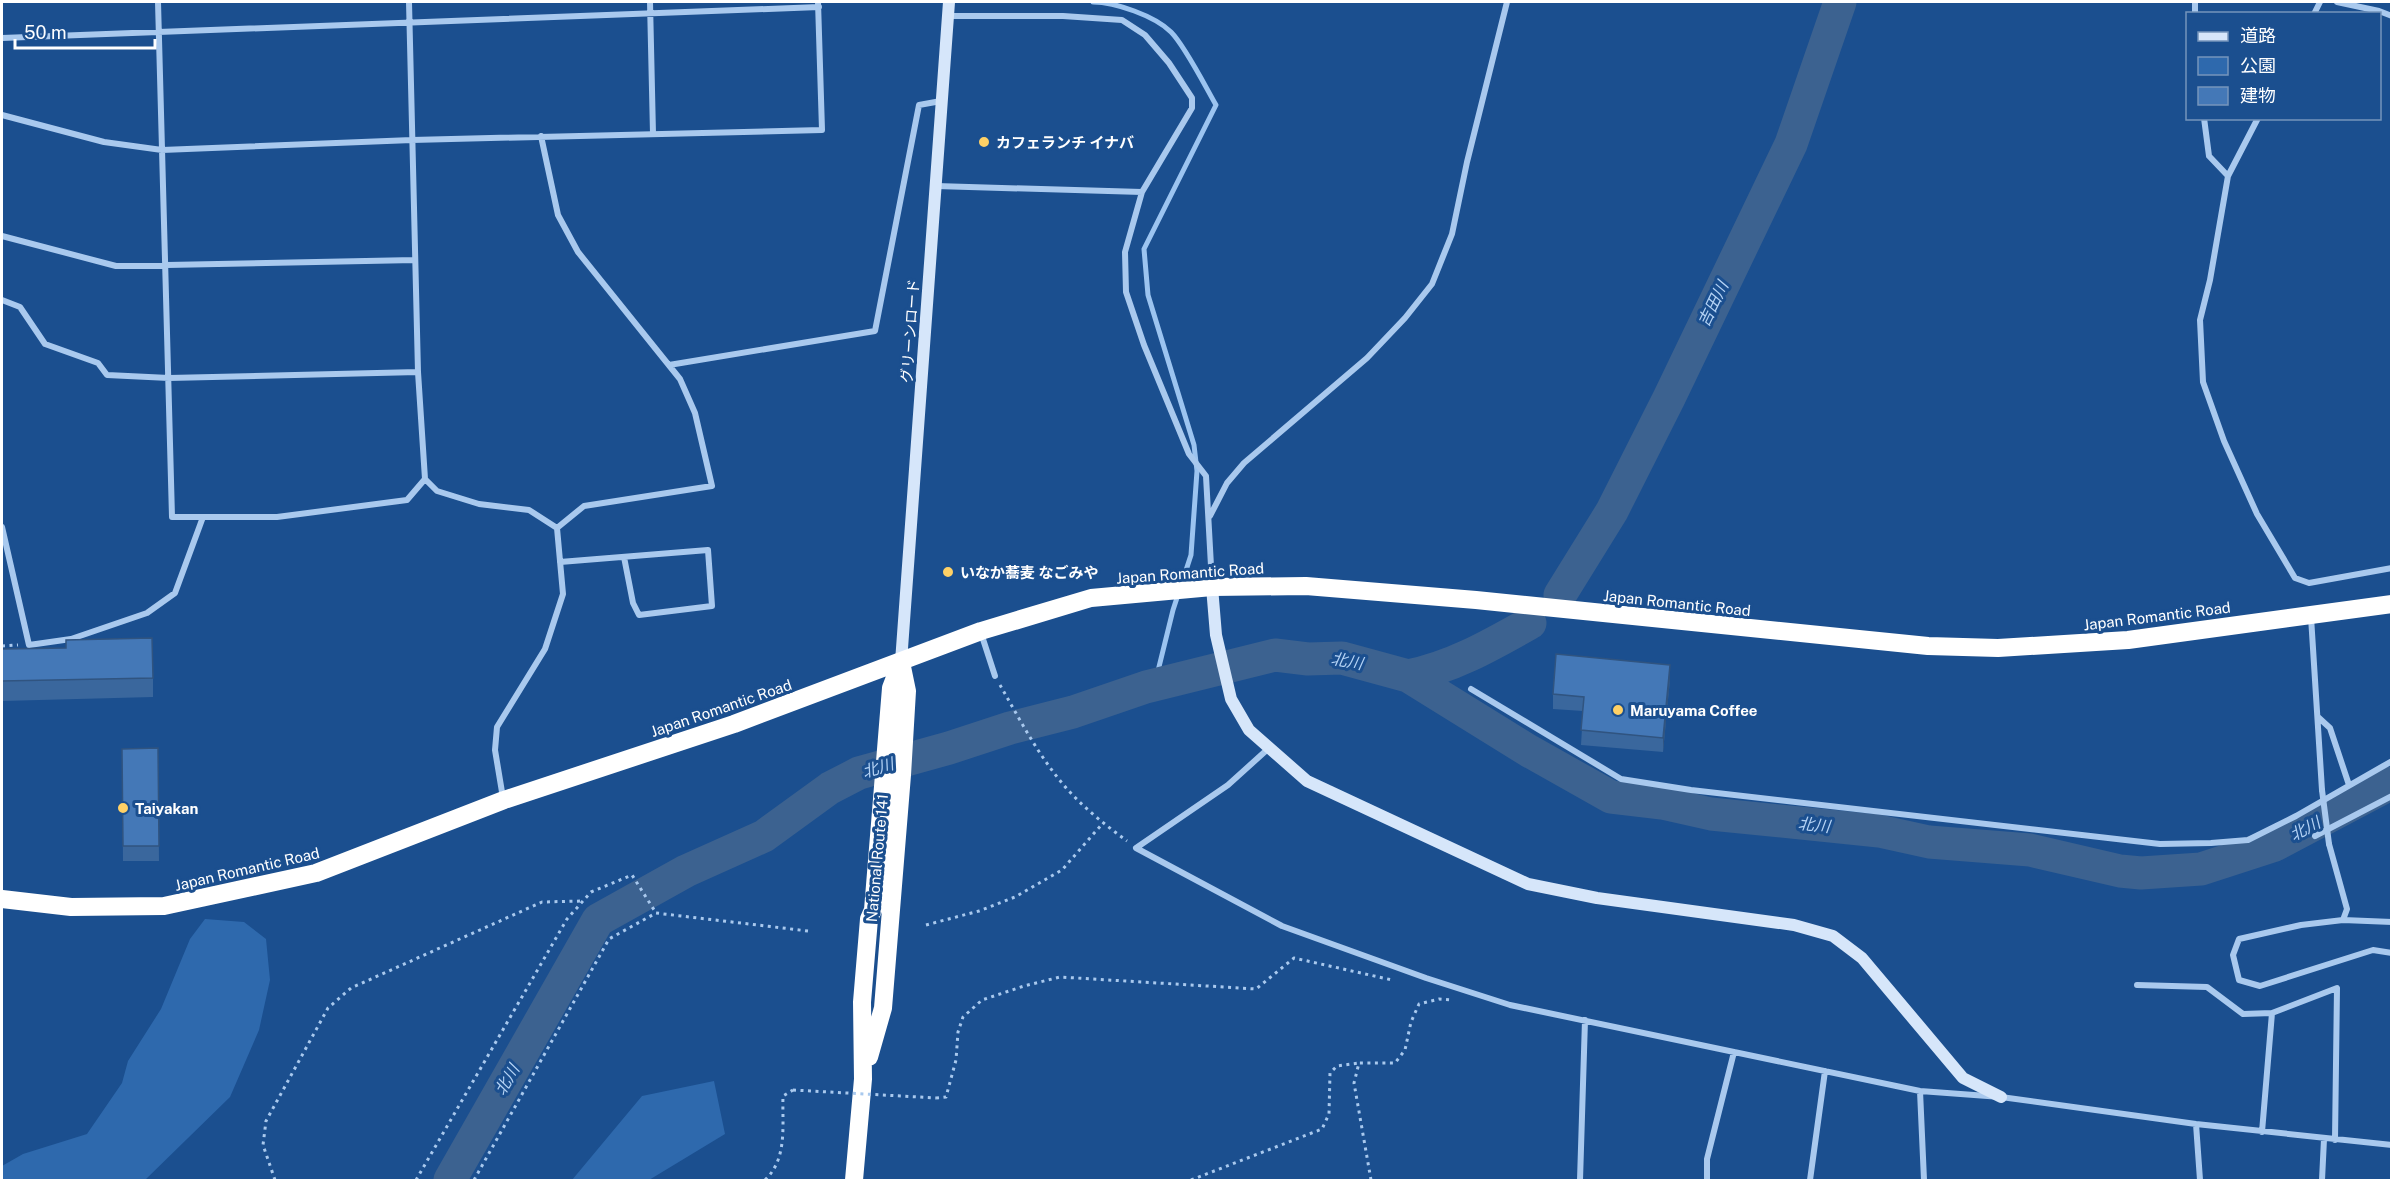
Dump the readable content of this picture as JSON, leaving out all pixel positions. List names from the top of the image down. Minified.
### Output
{"streets":{"highway":["Japan Romantic Road","National Route 141"],"street":["グリーンロード"]},"crossings":[["グリーンロード","Japan Romantic Road"],["グリーンロード","National Route 141"],["Japan Romantic Road","National Route 141"]],"water":["吉田川","北川"],"places":["カフェランチ イナバ","いなか蕎麦 なごみや","Maruyama Coffee","Taiyakan"],"legend":["道路","公園","建物"],"scale_bar":"50 m"}
